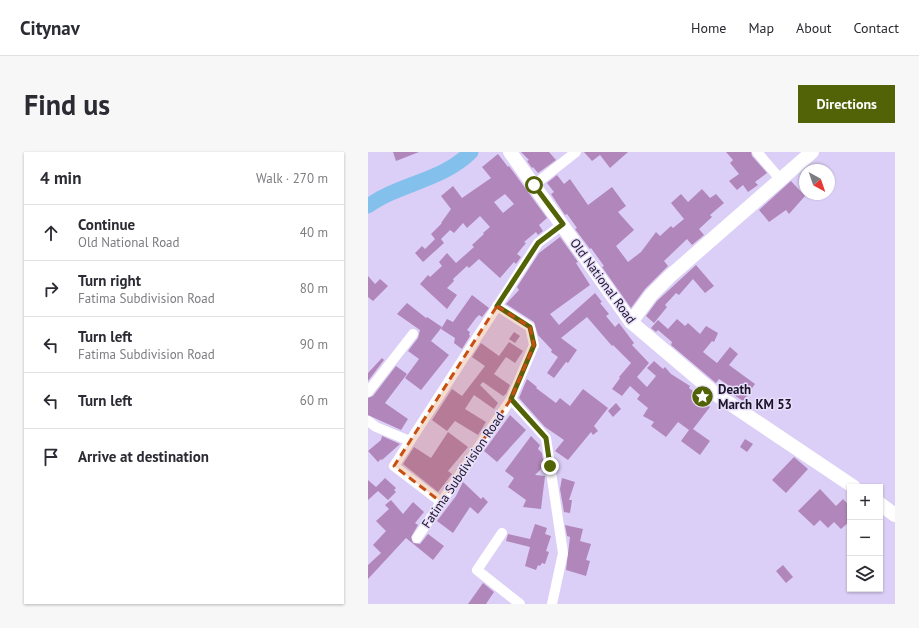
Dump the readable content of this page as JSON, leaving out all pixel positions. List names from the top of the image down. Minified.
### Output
{"streets":{"main road":["Old National Road"],"street":["Fatima Subdivision Road"]},"places":{"place":["Death March KM 53"]},"north":"bottom right","page":{"header":"Citynav","nav":["Home","Map","About","Contact"],"buttons":"Directions","title":"Find us","heading":["4 min","Walk · 270 m"],"list":[["Continue","Old National Road","40 m"],["Turn right","Fatima Subdivision Road","80 m"],["Turn left","Fatima Subdivision Road","90 m"],["Turn left","60 m"],"Arrive at destination"],"map_buttons":["+","−"]}}
